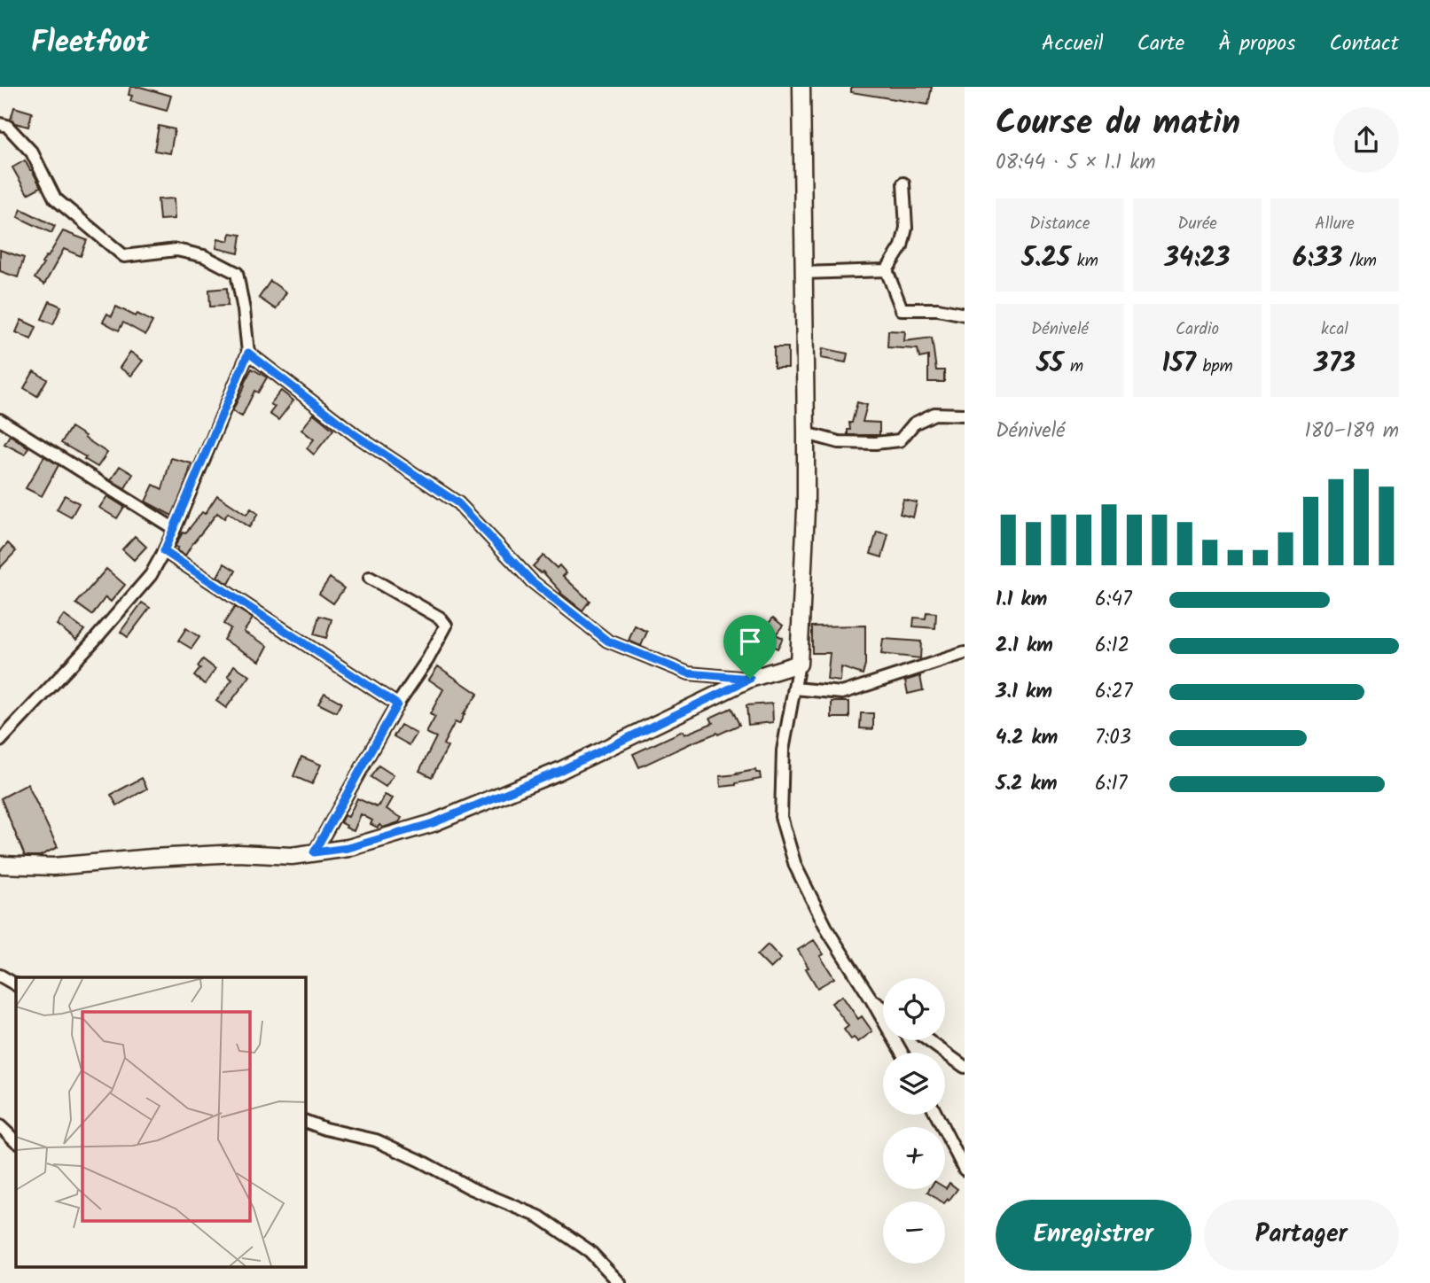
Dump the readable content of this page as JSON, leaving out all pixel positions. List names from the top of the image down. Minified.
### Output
{"page":{"header":"Fleetfoot","nav":["Accueil","Carte","À propos","Contact"],"heading":["Course du matin","08:44 · 5 × 1.1 km"],"stats":[["Distance","5.25 km"],["Durée","34:23"],["Allure","6:33 /km"],["Dénivelé","55 m"],["Cardio","157 bpm"],["kcal","373"]],"chart":["Dénivelé","180–189 m"],"list":[{"name":"1.1 km","note":"6:47"},{"name":"2.1 km","note":"6:12"},{"name":"3.1 km","note":"6:27"},{"name":"4.2 km","note":"7:03"},{"name":"5.2 km","note":"6:17"}],"map_buttons":["+","−"],"buttons":["Enregistrer","Partager"]}}
